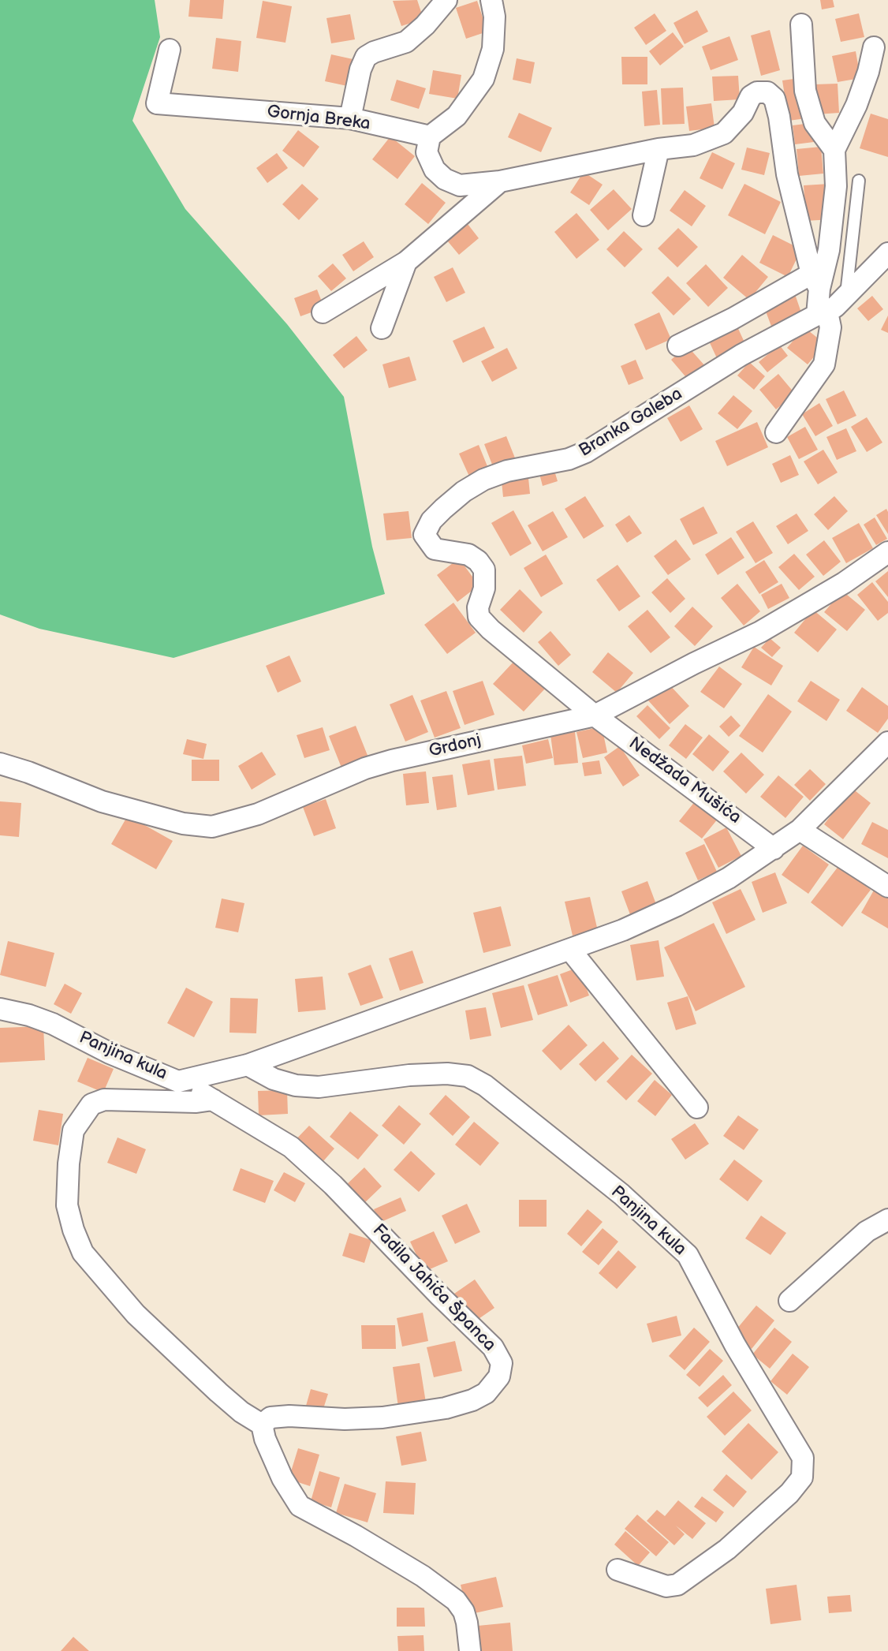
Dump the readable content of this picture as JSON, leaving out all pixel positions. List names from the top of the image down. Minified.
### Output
{"streets":{"street":["Gornja Breka","Branka Galeba","Grdonj","Nedžada Mušića","Panjina kula","Fadila Jahića Španca"]},"crossings":[["Branka Galeba","Grdonj"],["Branka Galeba","Nedžada Mušića"],["Grdonj","Nedžada Mušića"],["Nedžada Mušića","Panjina kula"],["Panjina kula","Fadila Jahića Španca"]]}
